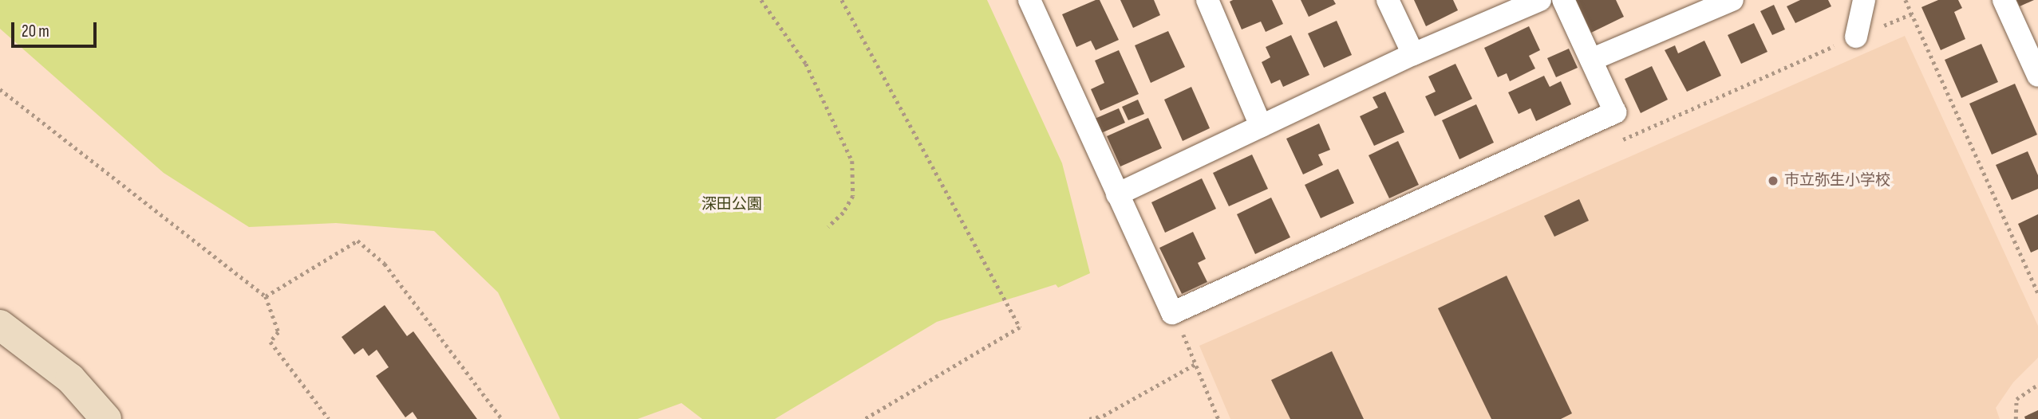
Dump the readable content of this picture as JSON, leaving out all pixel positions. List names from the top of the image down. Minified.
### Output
{"parks":["深田公園"],"places":["市立弥生小学校"],"scale_bar":"20 m"}
